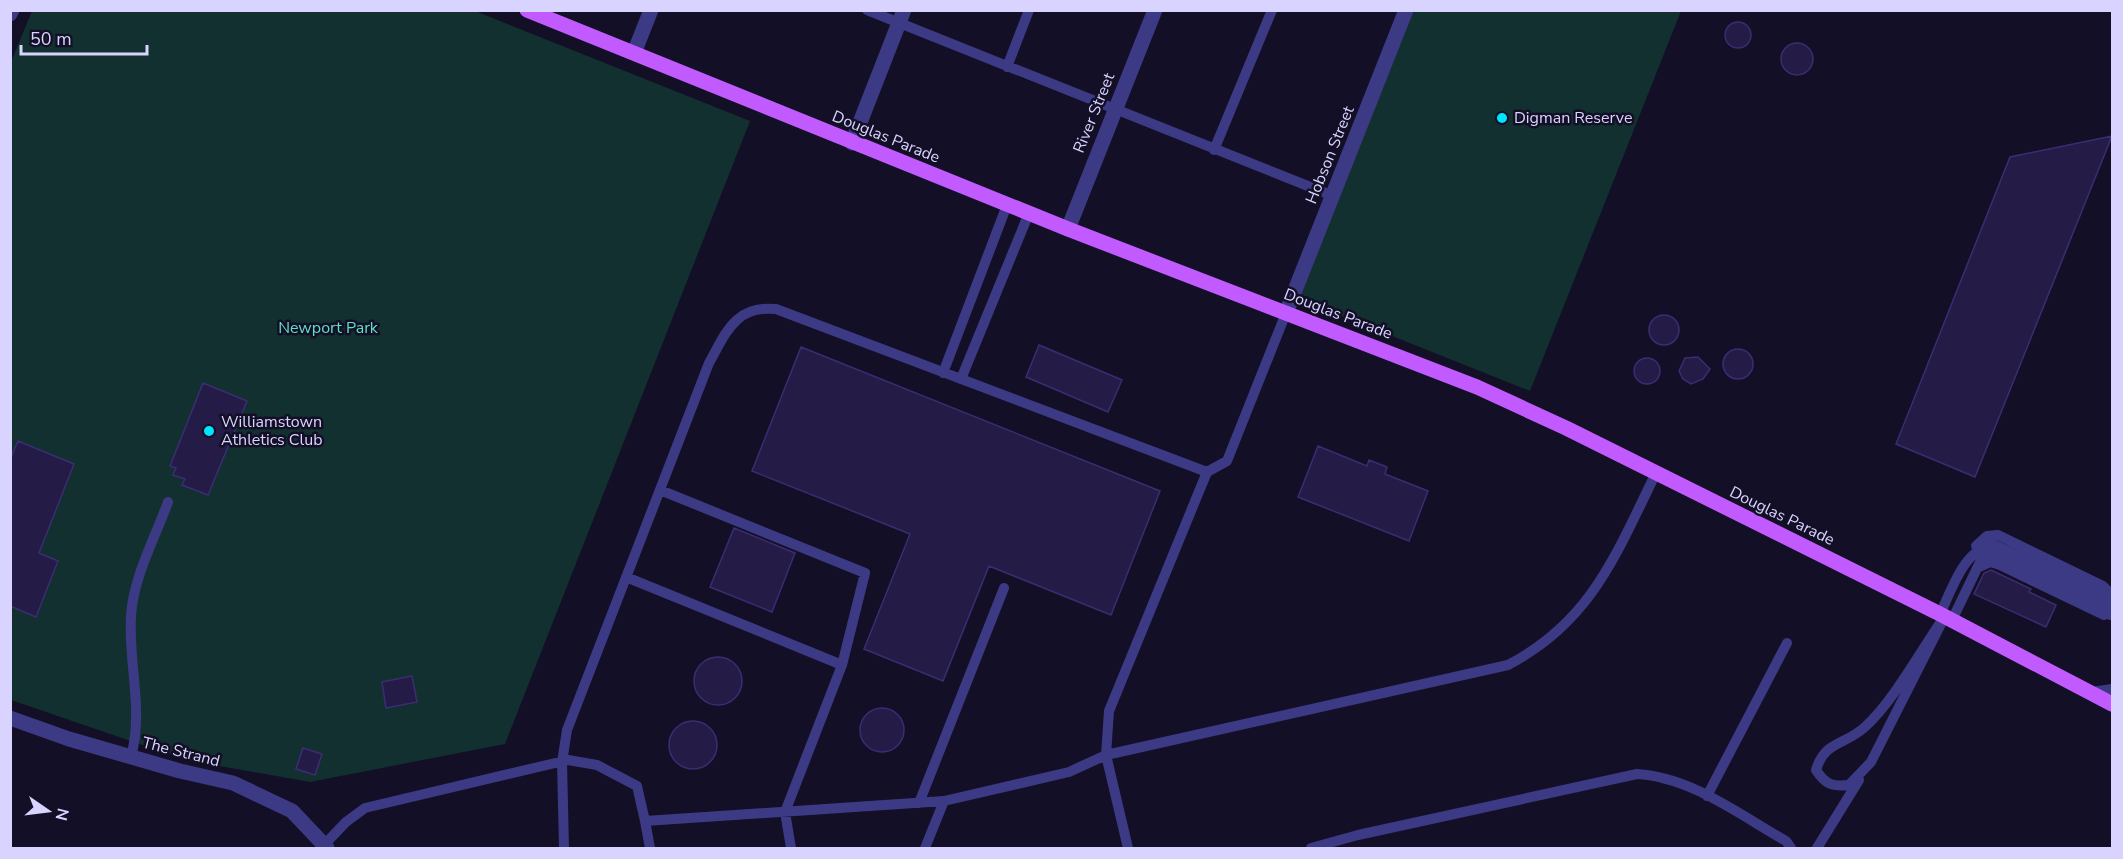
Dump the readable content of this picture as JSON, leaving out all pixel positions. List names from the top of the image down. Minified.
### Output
{"streets":{"main road":["Douglas Parade"],"street":["River Street","Hobson Street","The Strand"]},"crossings":[["River Street","Douglas Parade"],["Douglas Parade","Hobson Street"]],"parks":["Newport Park"],"places":["Digman Reserve","Williamstown Athletics Club"],"scale_bar":"50 m","north":"right"}
